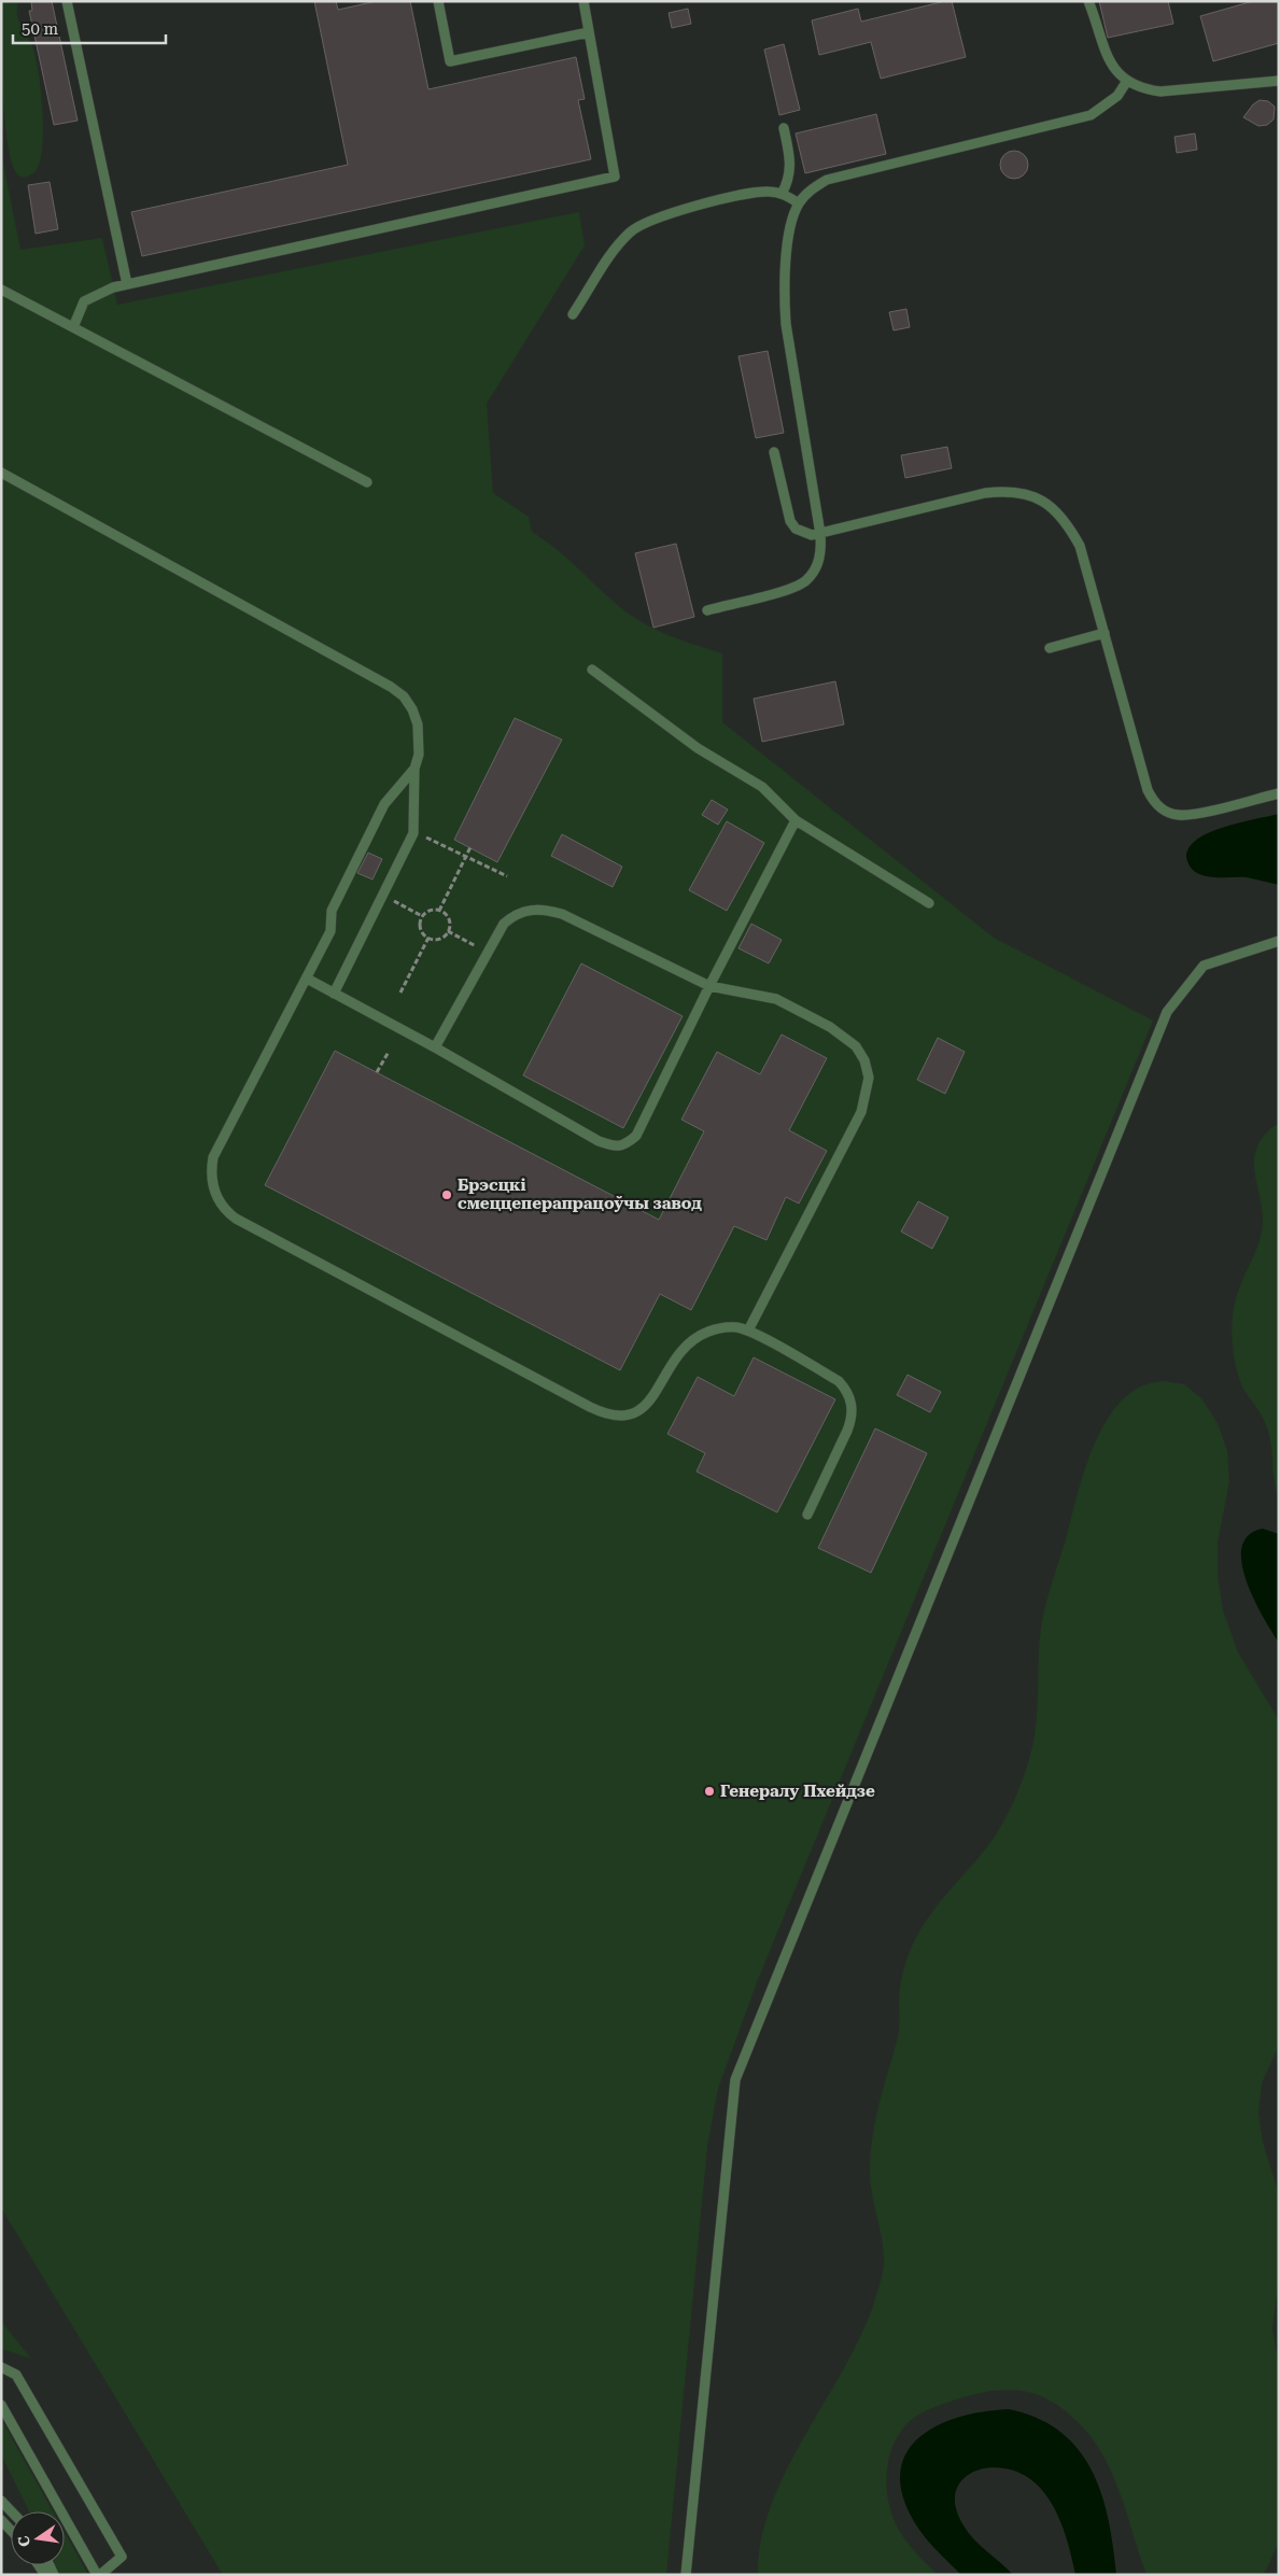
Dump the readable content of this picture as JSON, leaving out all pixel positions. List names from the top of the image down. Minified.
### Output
{"places":["Брэсцкі смеццеперапрацоўчы завод","Генералу Пхейдзе"],"scale_bar":"50 m","north":"left"}
